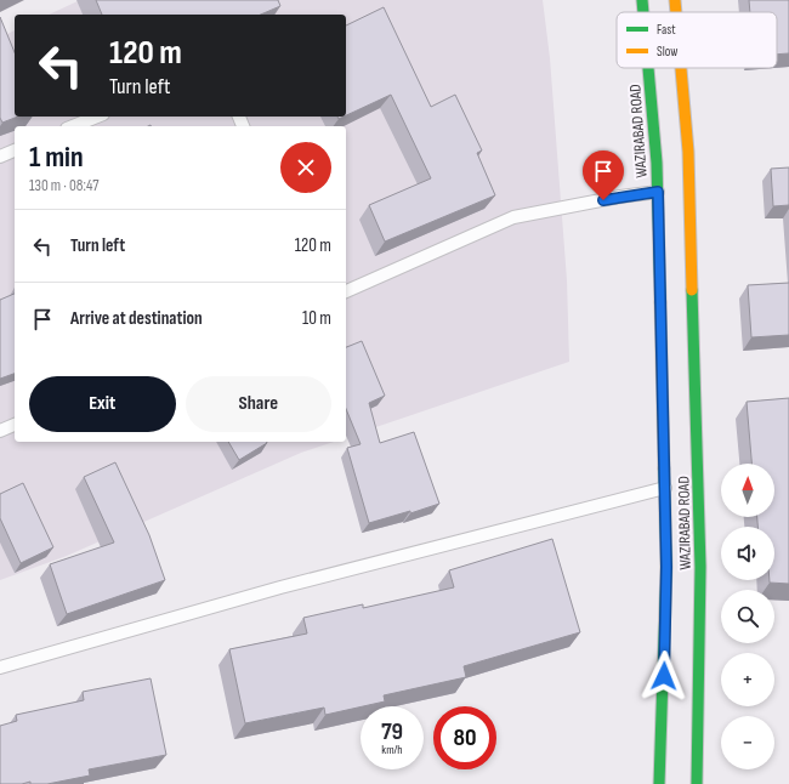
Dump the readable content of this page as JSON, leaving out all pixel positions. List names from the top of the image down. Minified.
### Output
{"streets":{"highway":["WAZIRABAD ROAD"]},"legend":["Fast","Slow"],"north":"top","page":{"turn":["120 m","Turn left"],"heading":["1 min","130 m · 08:47"],"list":[{"name":"Turn left","value":"120 m"},{"name":"Arrive at destination","value":"10 m"}],"buttons":["Exit","Share"],"map_buttons":["+","−"],"speed":"79 km/h","limit":"80"}}
